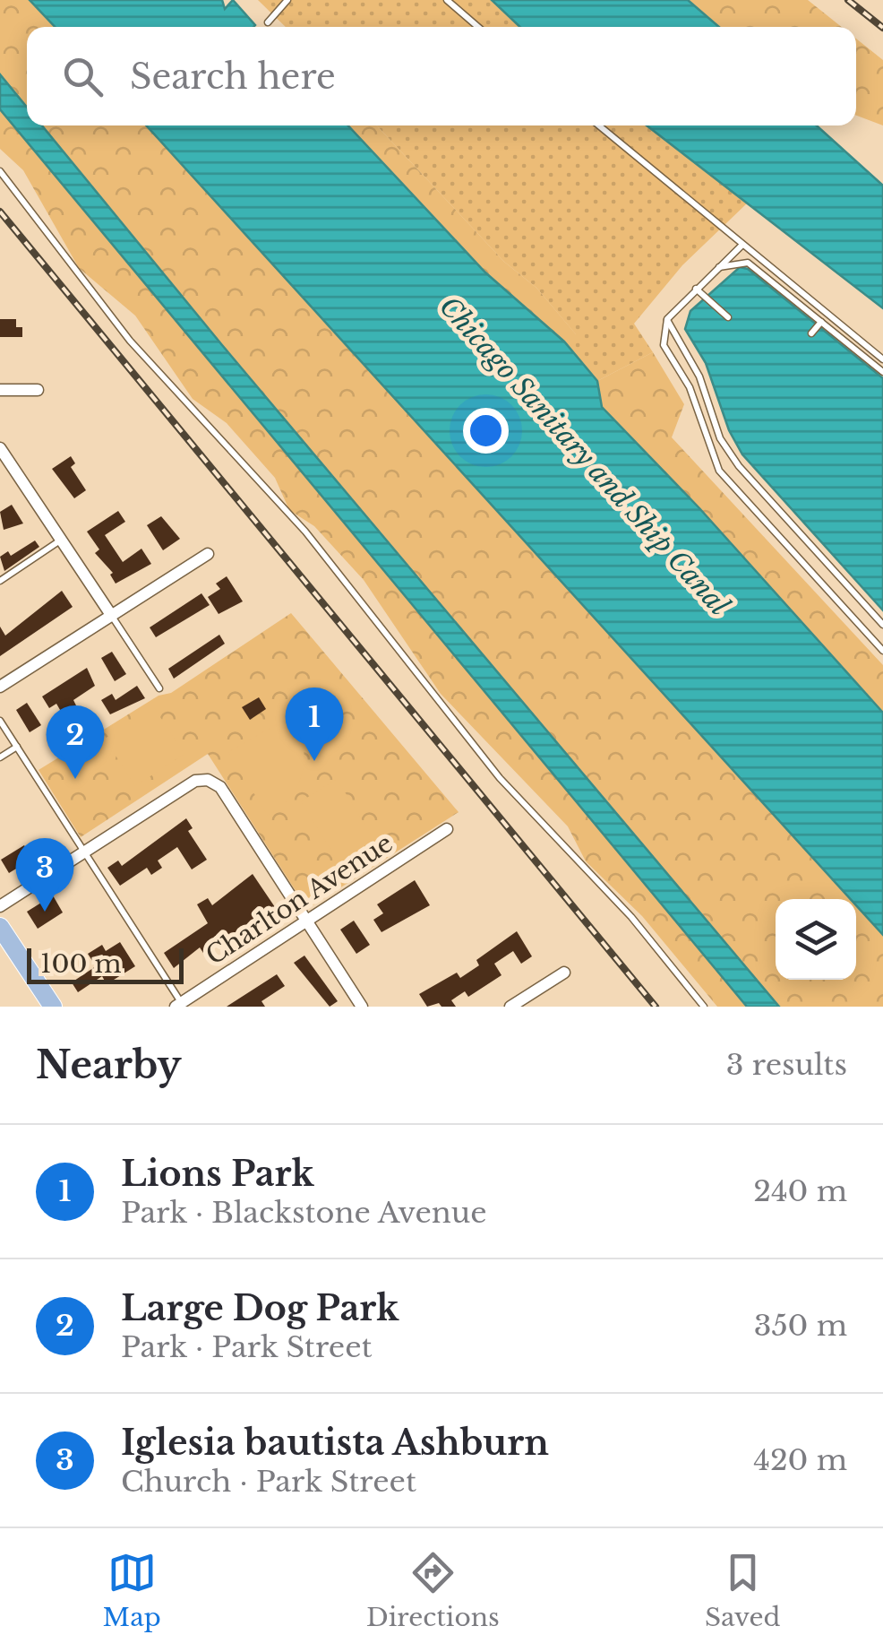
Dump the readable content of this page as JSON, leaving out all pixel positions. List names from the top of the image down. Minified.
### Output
{"streets":{"street":["Charlton Avenue"]},"water":["Chicago Sanitary and Ship Canal"],"scale_bar":"100 m","page":{"search":"Search here","pins":["1","2","3"],"scale":"100 m","heading":["Nearby","3 results"],"list":[{"mark":"1","name":"Lions Park","note":"Park · Blackstone Avenue","value":"240 m"},{"mark":"2","name":"Large Dog Park","note":"Park · Park Street","value":"350 m"},{"mark":"3","name":"Iglesia bautista Ashburn","note":"Church · Park Street","value":"420 m"}],"nav":["Map","Directions","Saved"]}}
